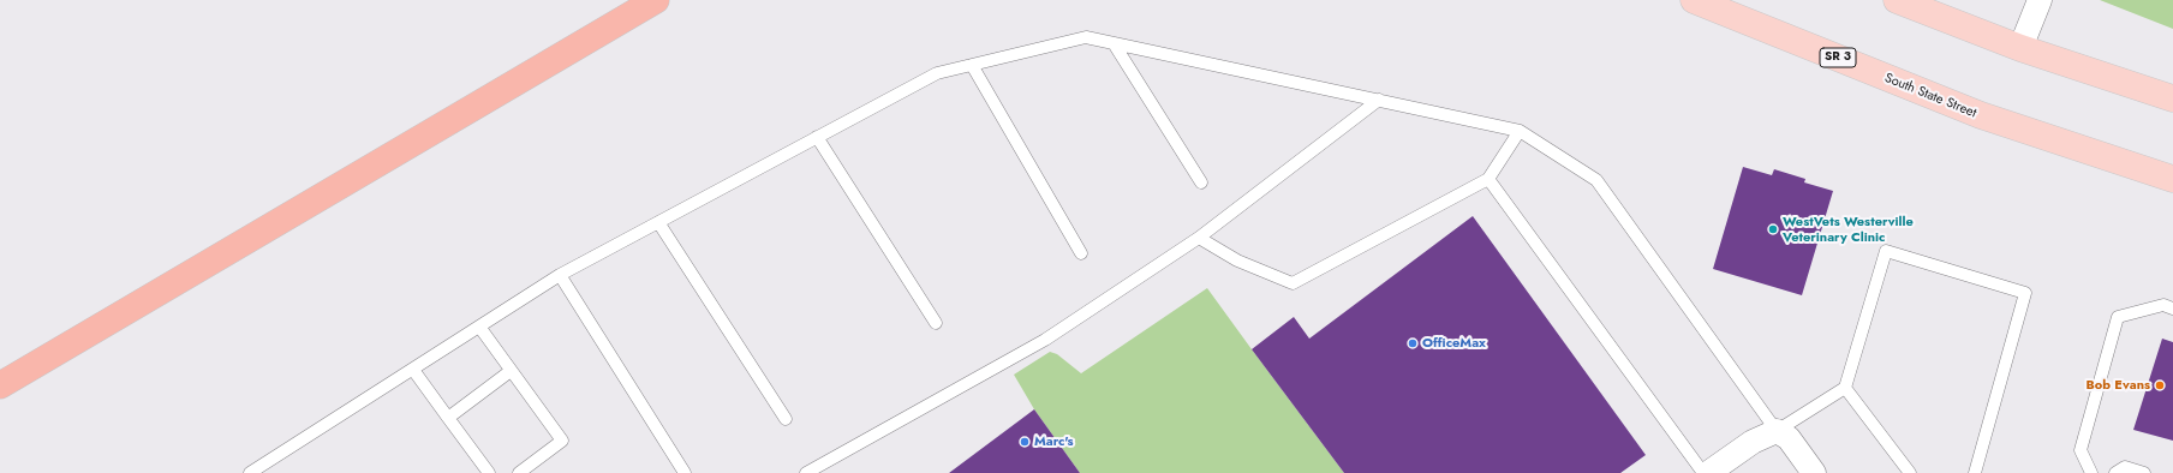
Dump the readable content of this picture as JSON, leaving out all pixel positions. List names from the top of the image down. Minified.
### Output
{"streets":{"main road":["SR 3","South State Street"]},"places":["WestVets Westerville Veterinary Clinic","OfficeMax","Bob Evans","Marc's"]}
